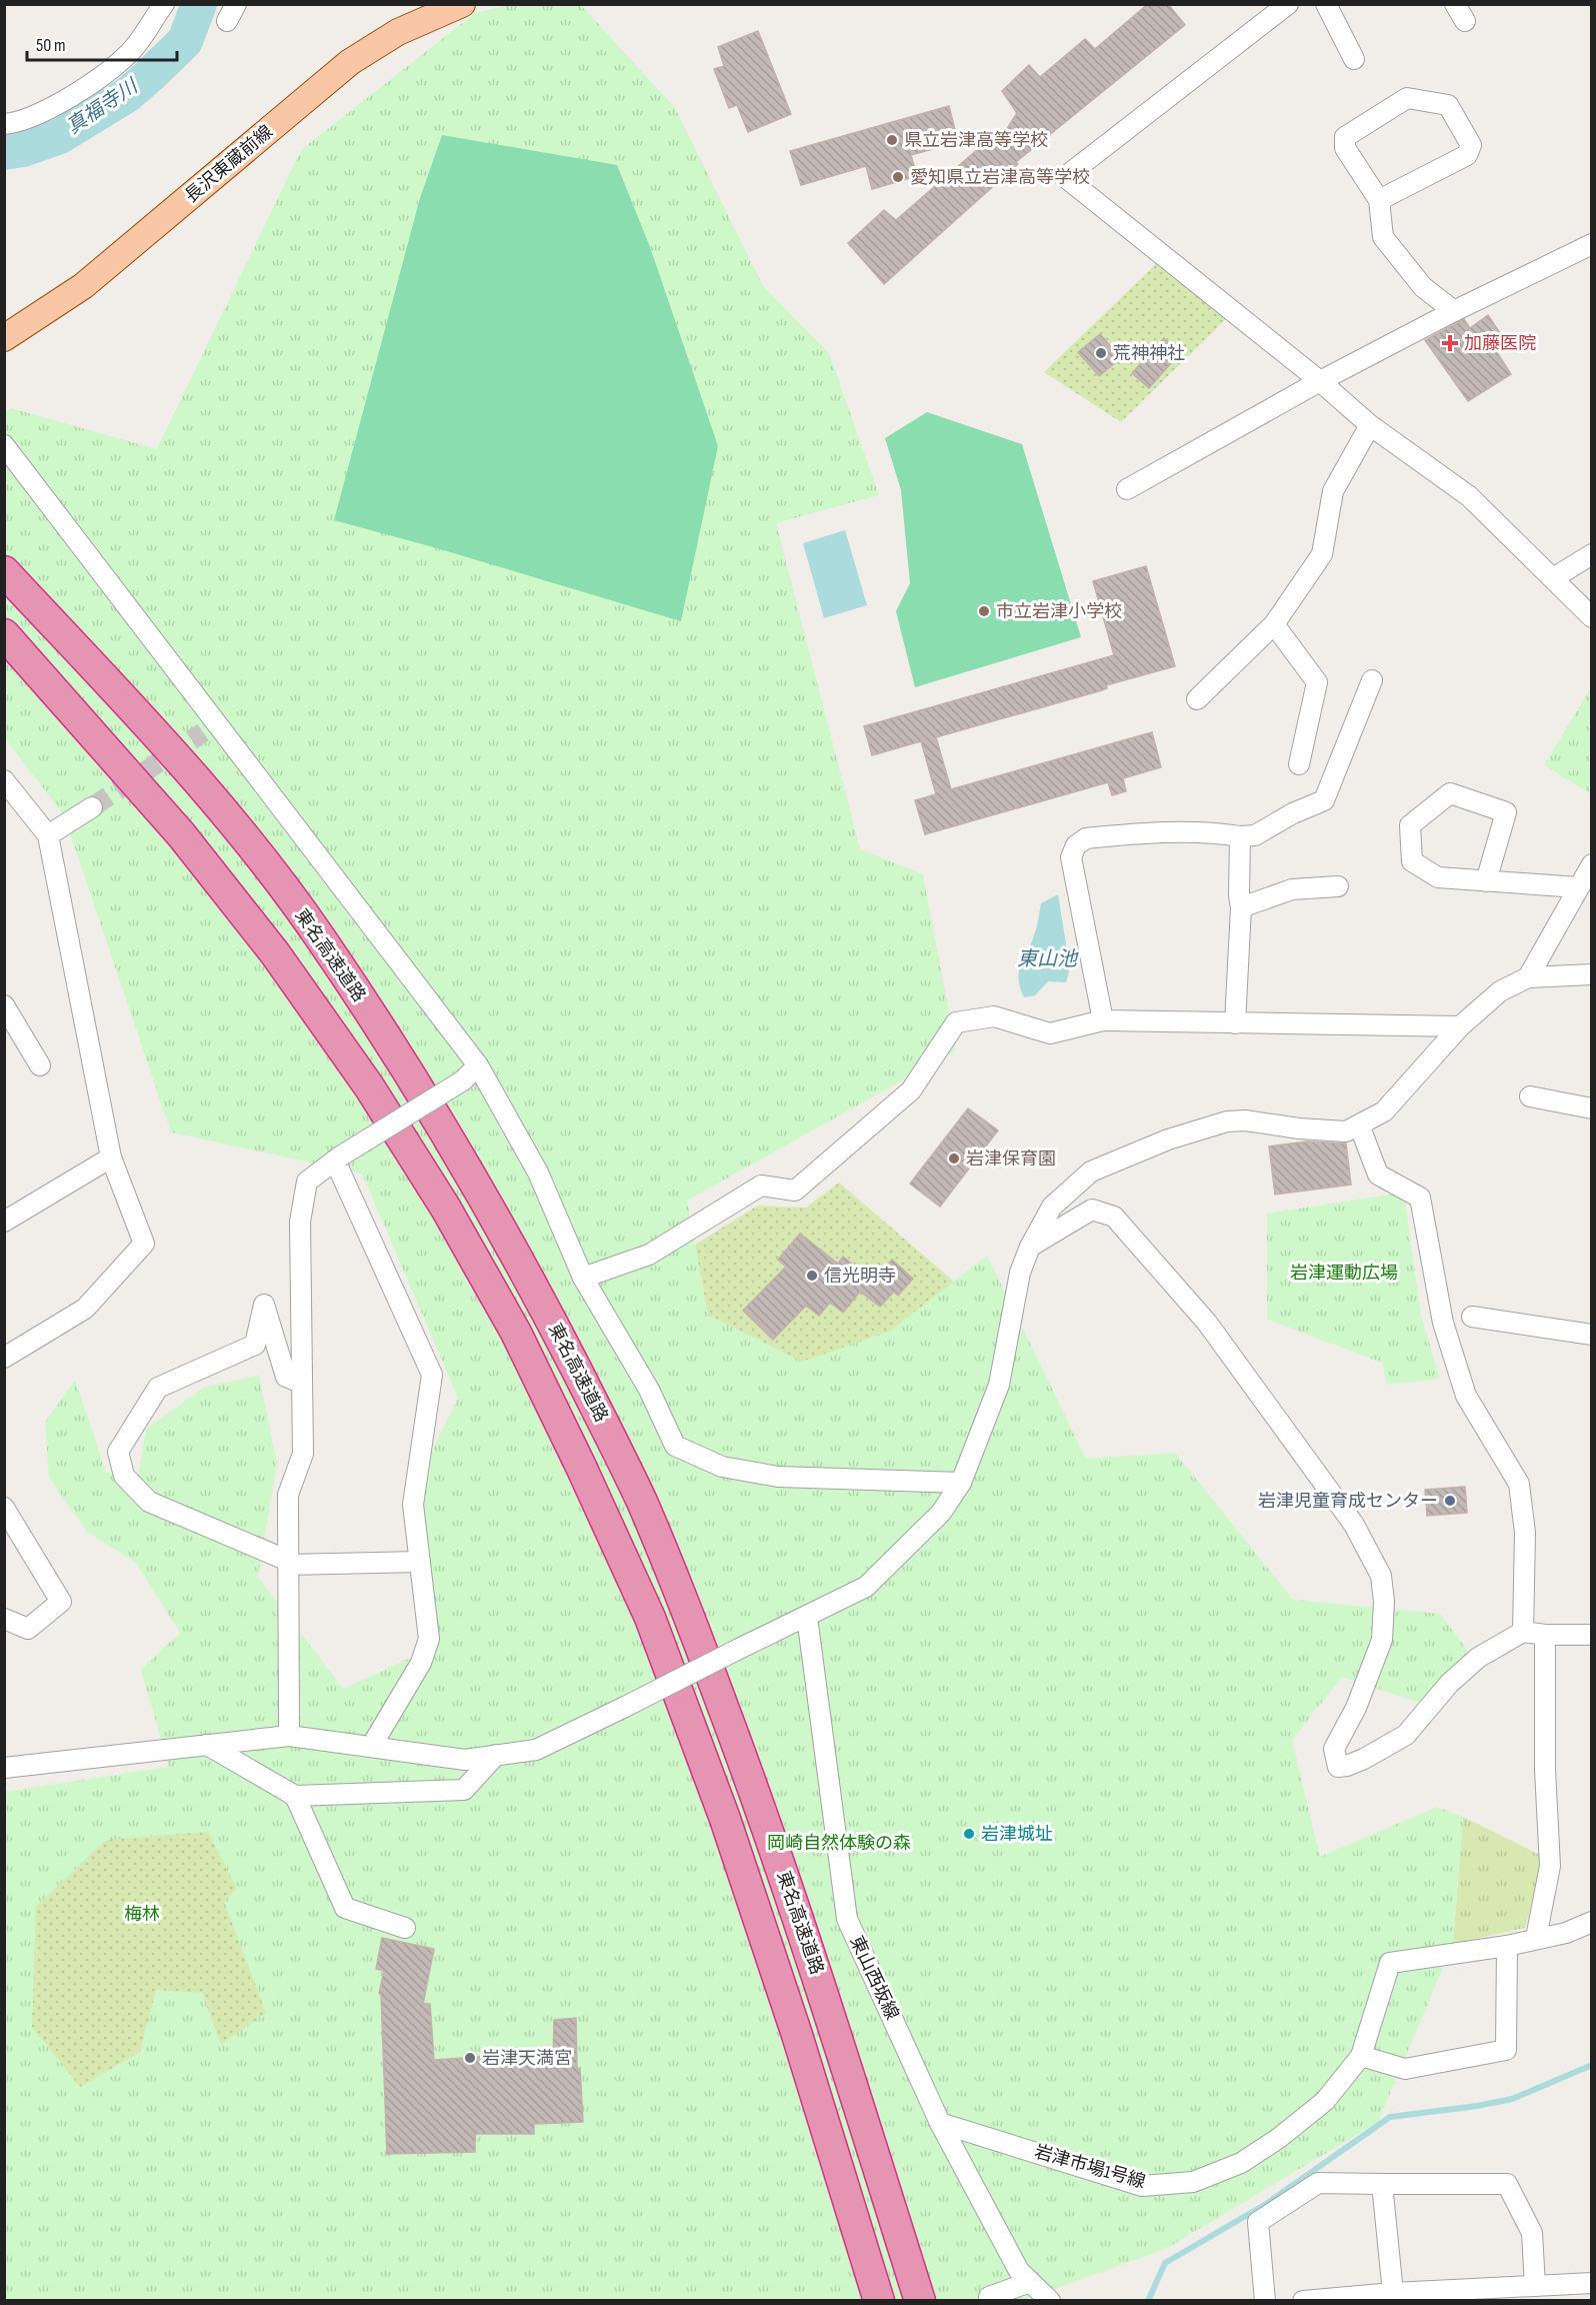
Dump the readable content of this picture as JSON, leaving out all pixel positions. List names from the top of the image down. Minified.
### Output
{"streets":{"highway":["東名高速道路"],"main road":["長沢東蔵前線"],"street":["東山西坂線","岩津市場1号線"]},"crossings":[["東山西坂線","岩津市場1号線"]],"water":["真福寺川","東山池"],"parks":["岩津運動広場","岡崎自然体験の森","梅林"],"places":{"other":["県立岩津高等学校","愛知県立岩津高等学校","荒神神社","市立岩津小学校","岩津保育園","信光明寺","岩津児童育成センター","岩津城址","岩津天満宮"],"health":["加藤医院"]},"scale_bar":"50 m"}
